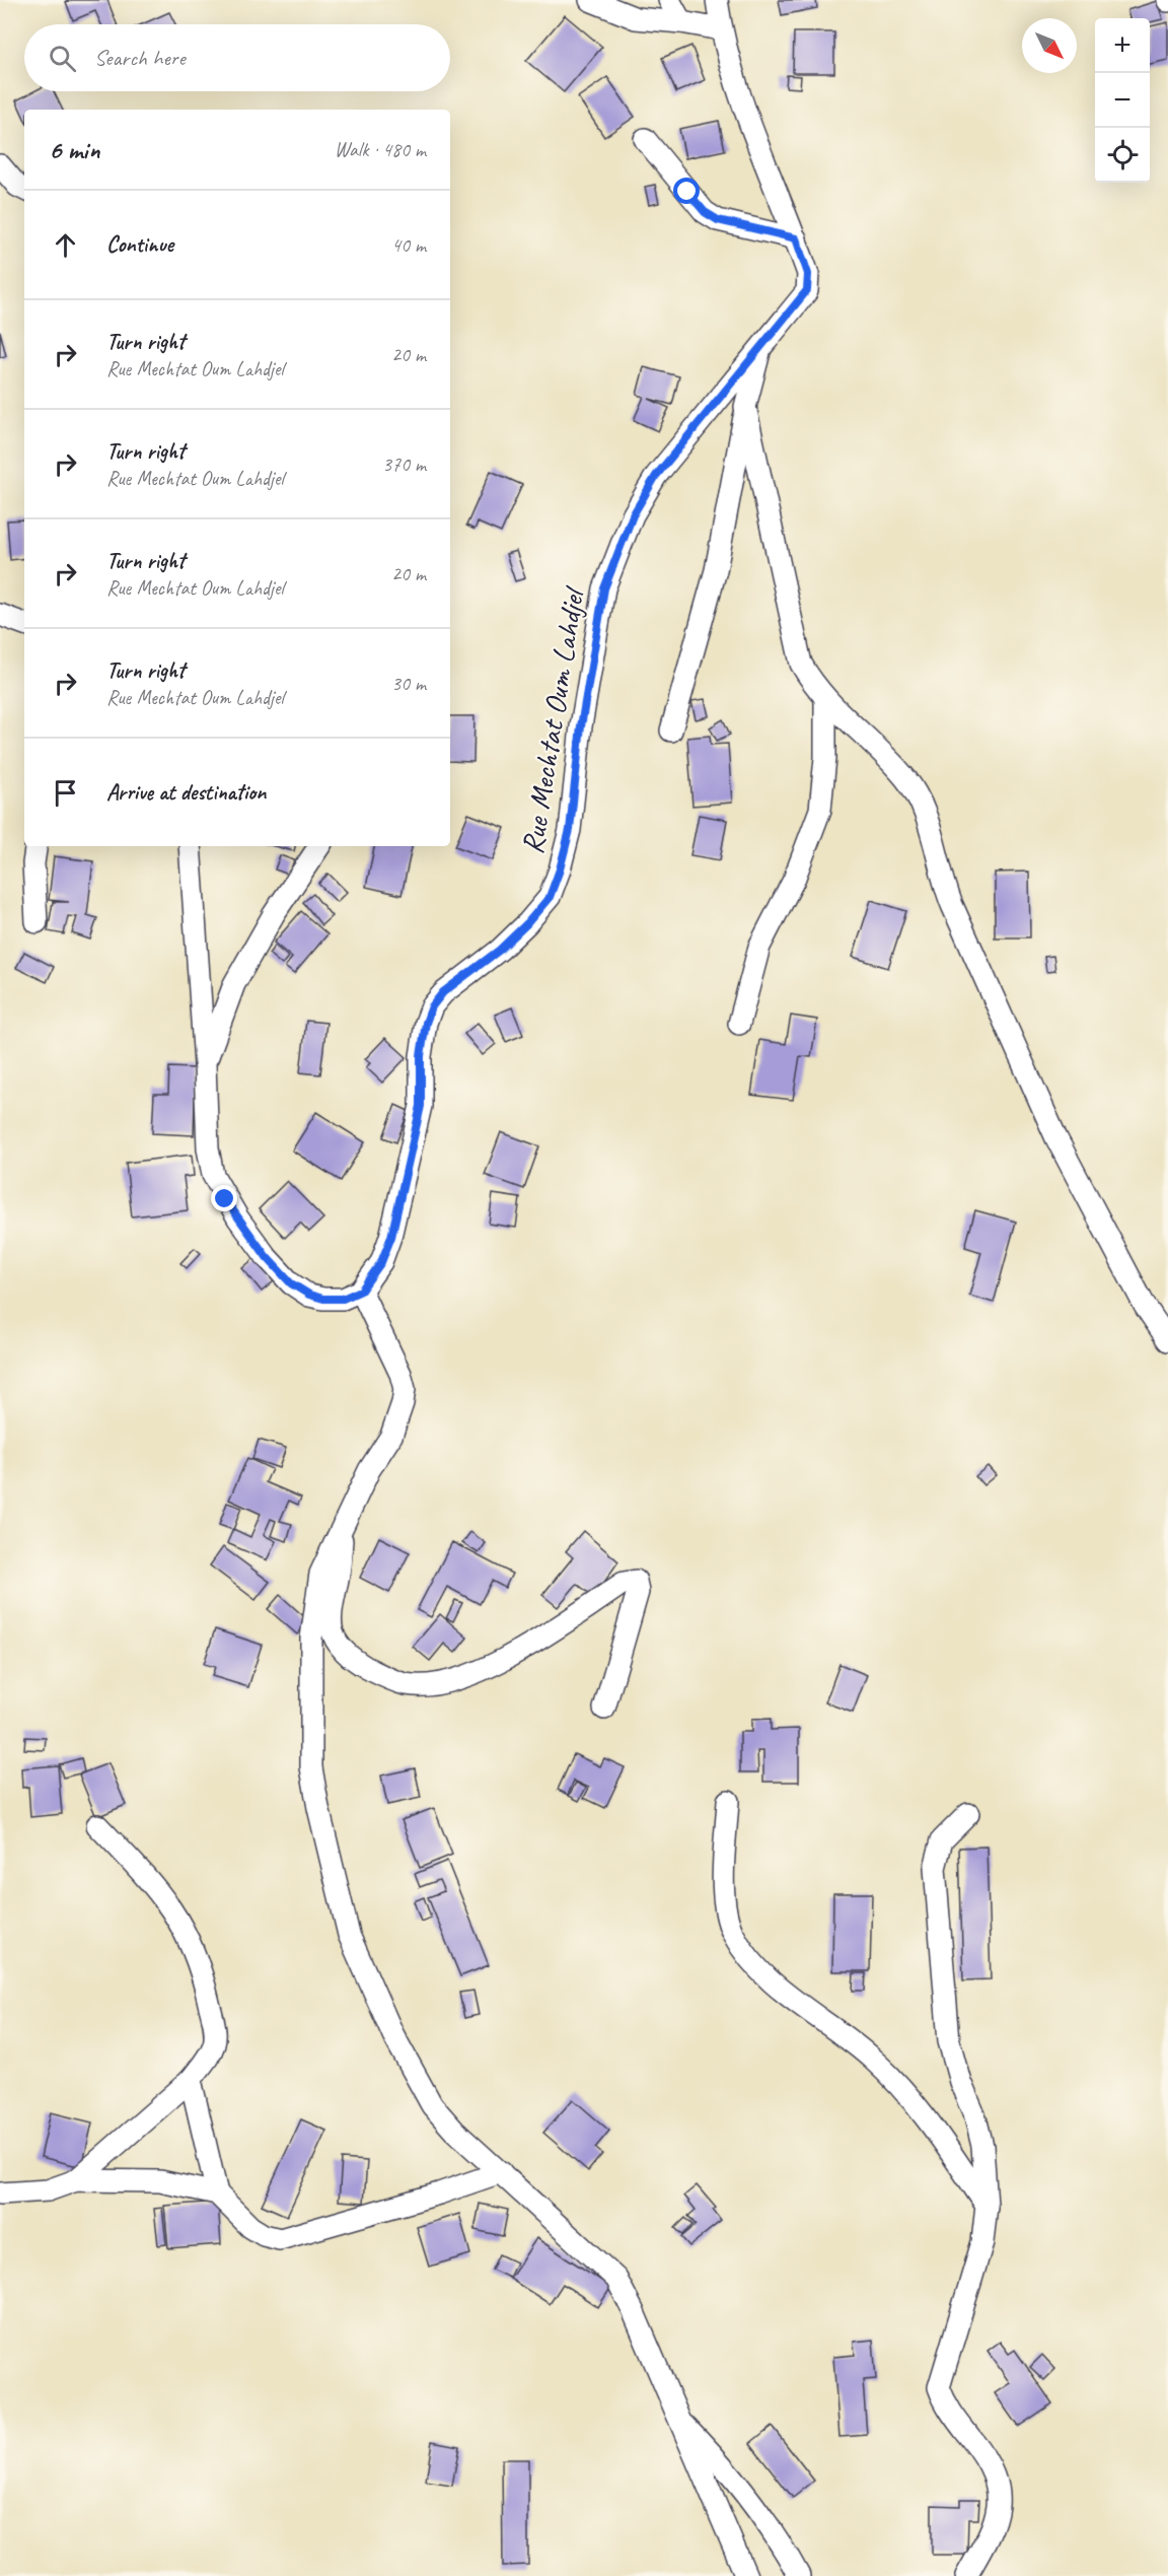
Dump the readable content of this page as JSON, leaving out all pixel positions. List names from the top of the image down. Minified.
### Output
{"streets":{"street":["Rue Mechtat Oum Lahdjel"]},"north":"bottom right","page":{"map_buttons":["+","−"],"search":"Search here","heading":["6 min","Walk · 480 m"],"list":[["Continue","40 m"],["Turn right","Rue Mechtat Oum Lahdjel","20 m"],["Turn right","Rue Mechtat Oum Lahdjel","370 m"],["Turn right","Rue Mechtat Oum Lahdjel","20 m"],["Turn right","Rue Mechtat Oum Lahdjel","30 m"],"Arrive at destination"]}}
